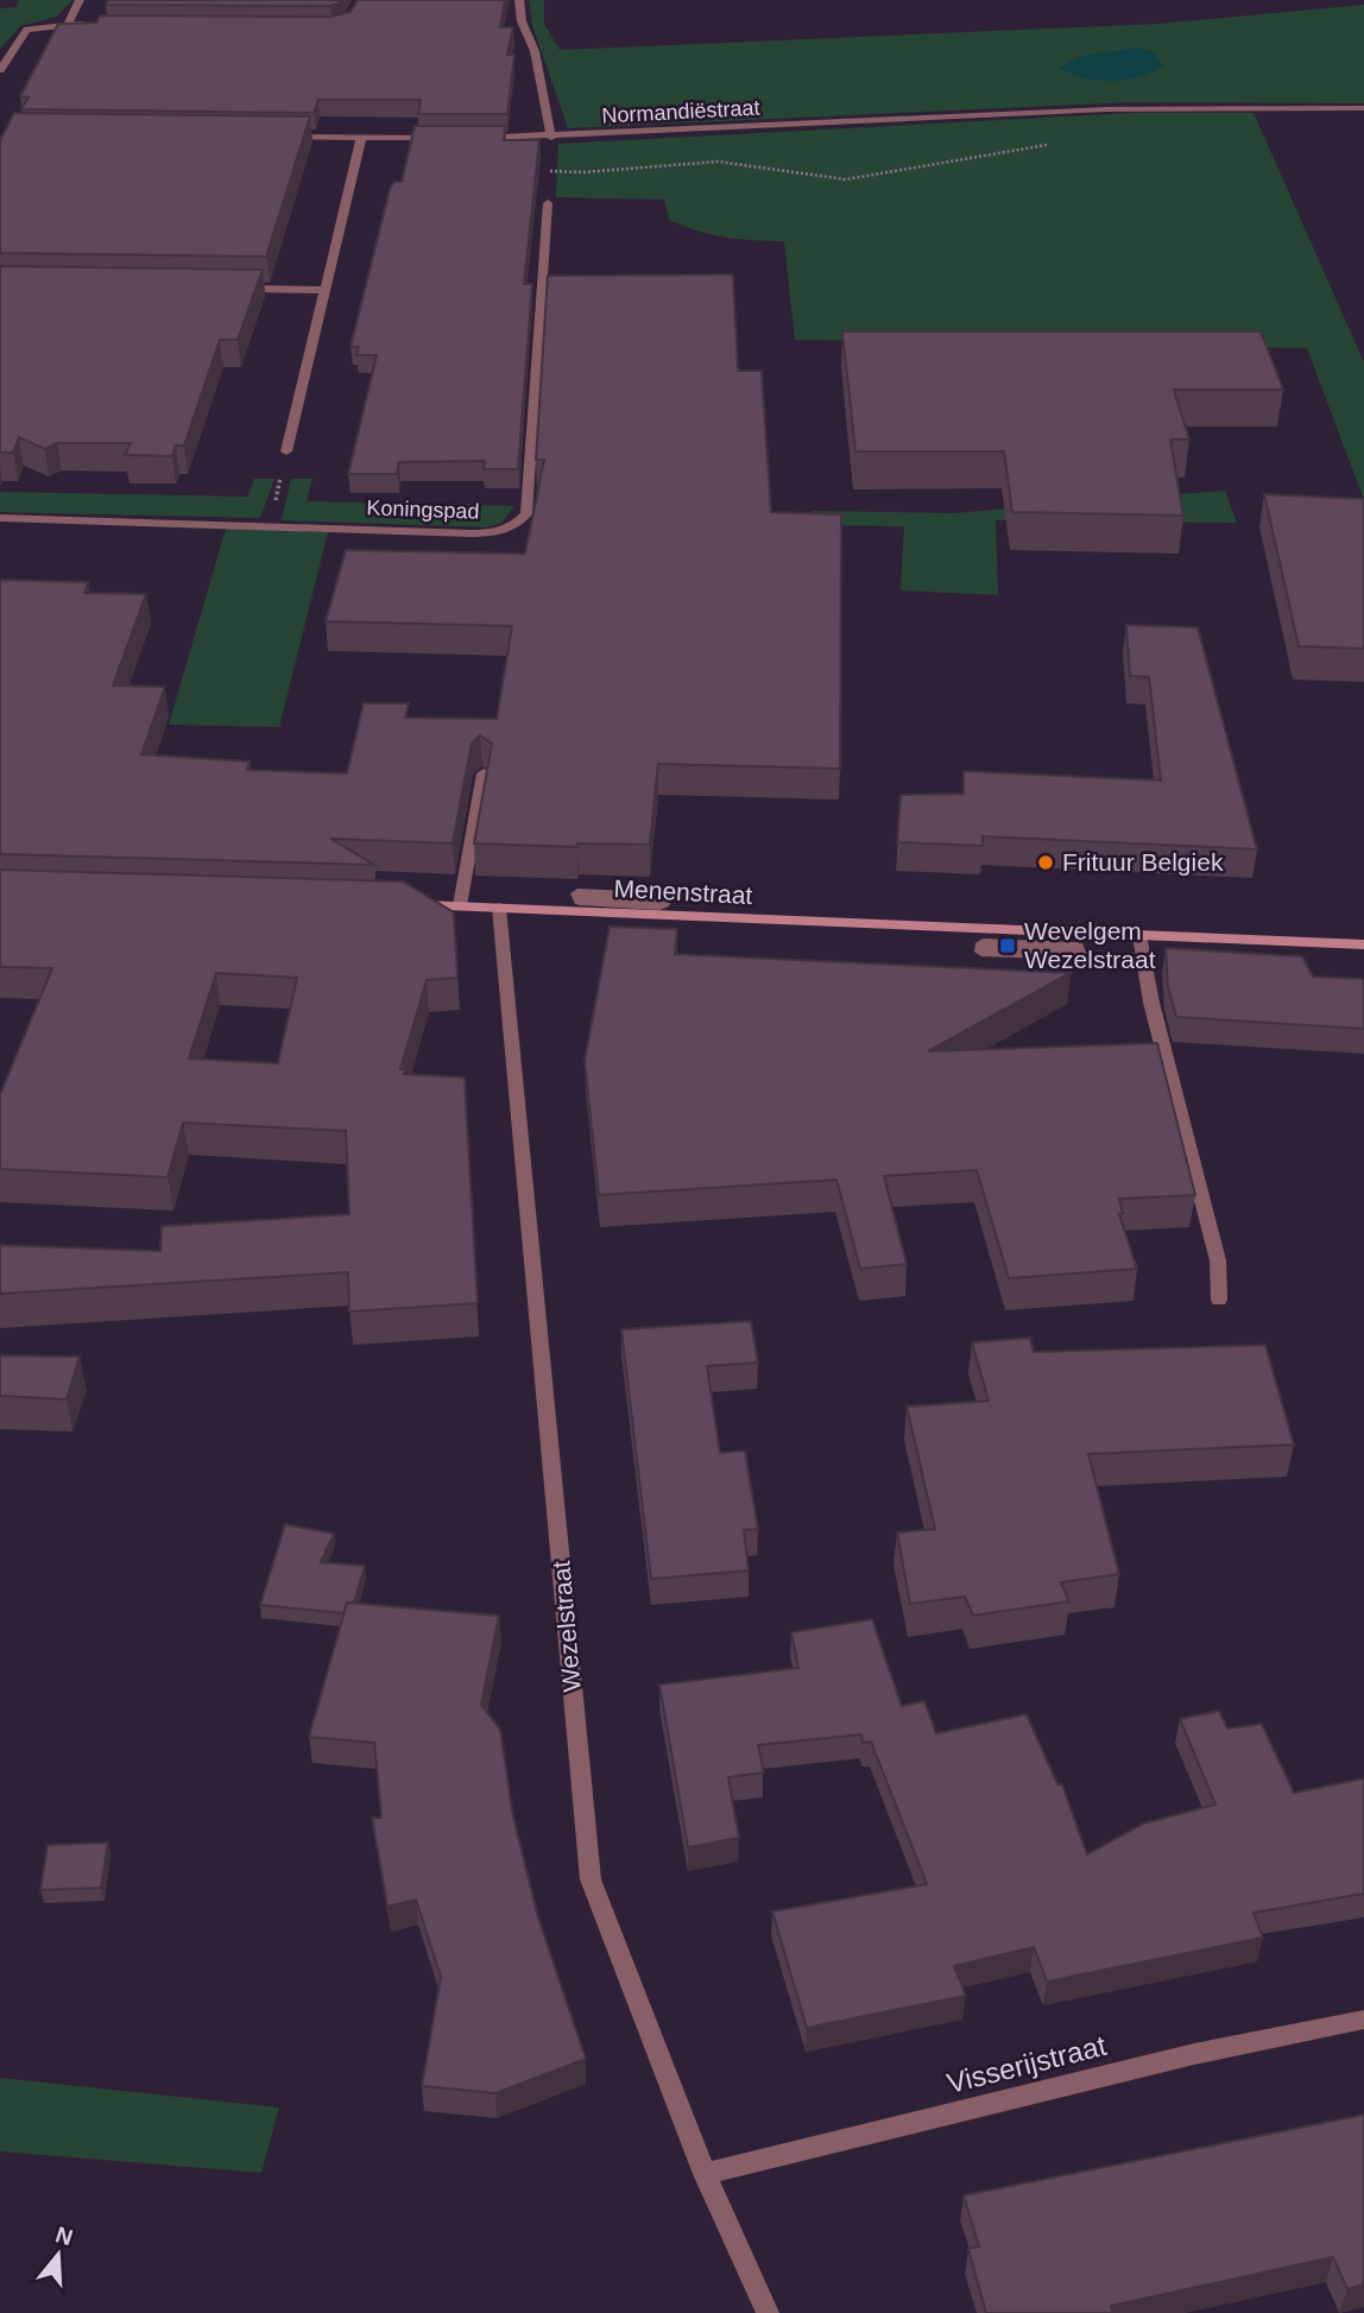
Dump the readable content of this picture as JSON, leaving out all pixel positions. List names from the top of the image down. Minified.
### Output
{"streets":{"main road":["Menenstraat"],"street":["Normandiëstraat","Koningspad","Wezelstraat","Visserijstraat"]},"crossings":[["Menenstraat","Wezelstraat"],["Wezelstraat","Visserijstraat"]],"places":{"other":["Frituur Belgiek"],"transit":["Wevelgem Wezelstraat"]},"north":"top"}
